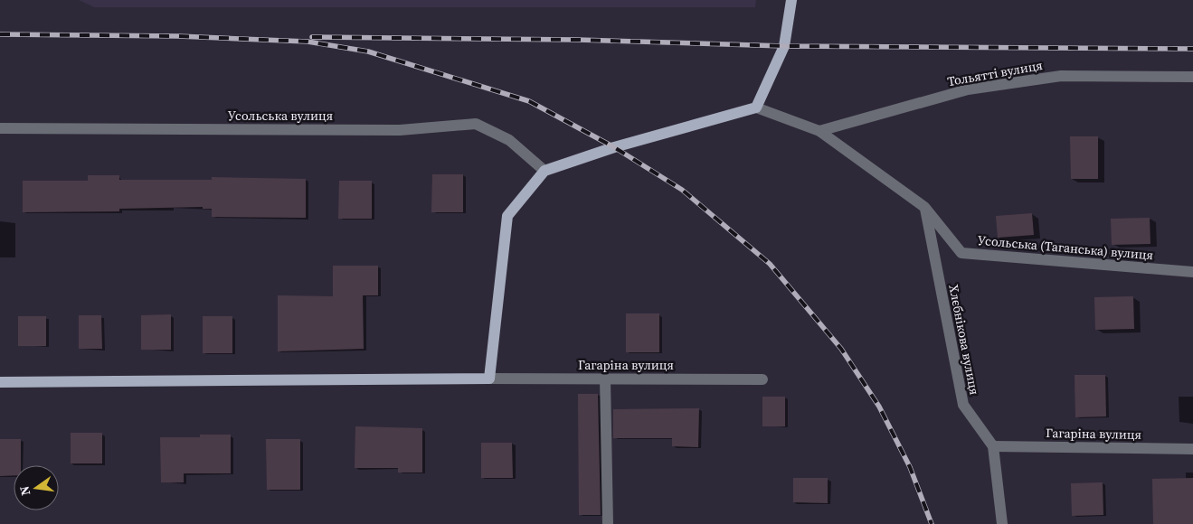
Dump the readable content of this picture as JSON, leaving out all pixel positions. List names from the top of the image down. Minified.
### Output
{"streets":{"street":["Тольятті вулиця","Усольська вулиця","Усольська (Таганська) вулиця","Хлєбнікова вулиця","Гагаріна вулиця"]},"crossings":[["Тольятті вулиця","Усольська (Таганська) вулиця"],["Усольська (Таганська) вулиця","Хлєбнікова вулиця"],["Хлєбнікова вулиця","Гагаріна вулиця"]],"north":"left"}
